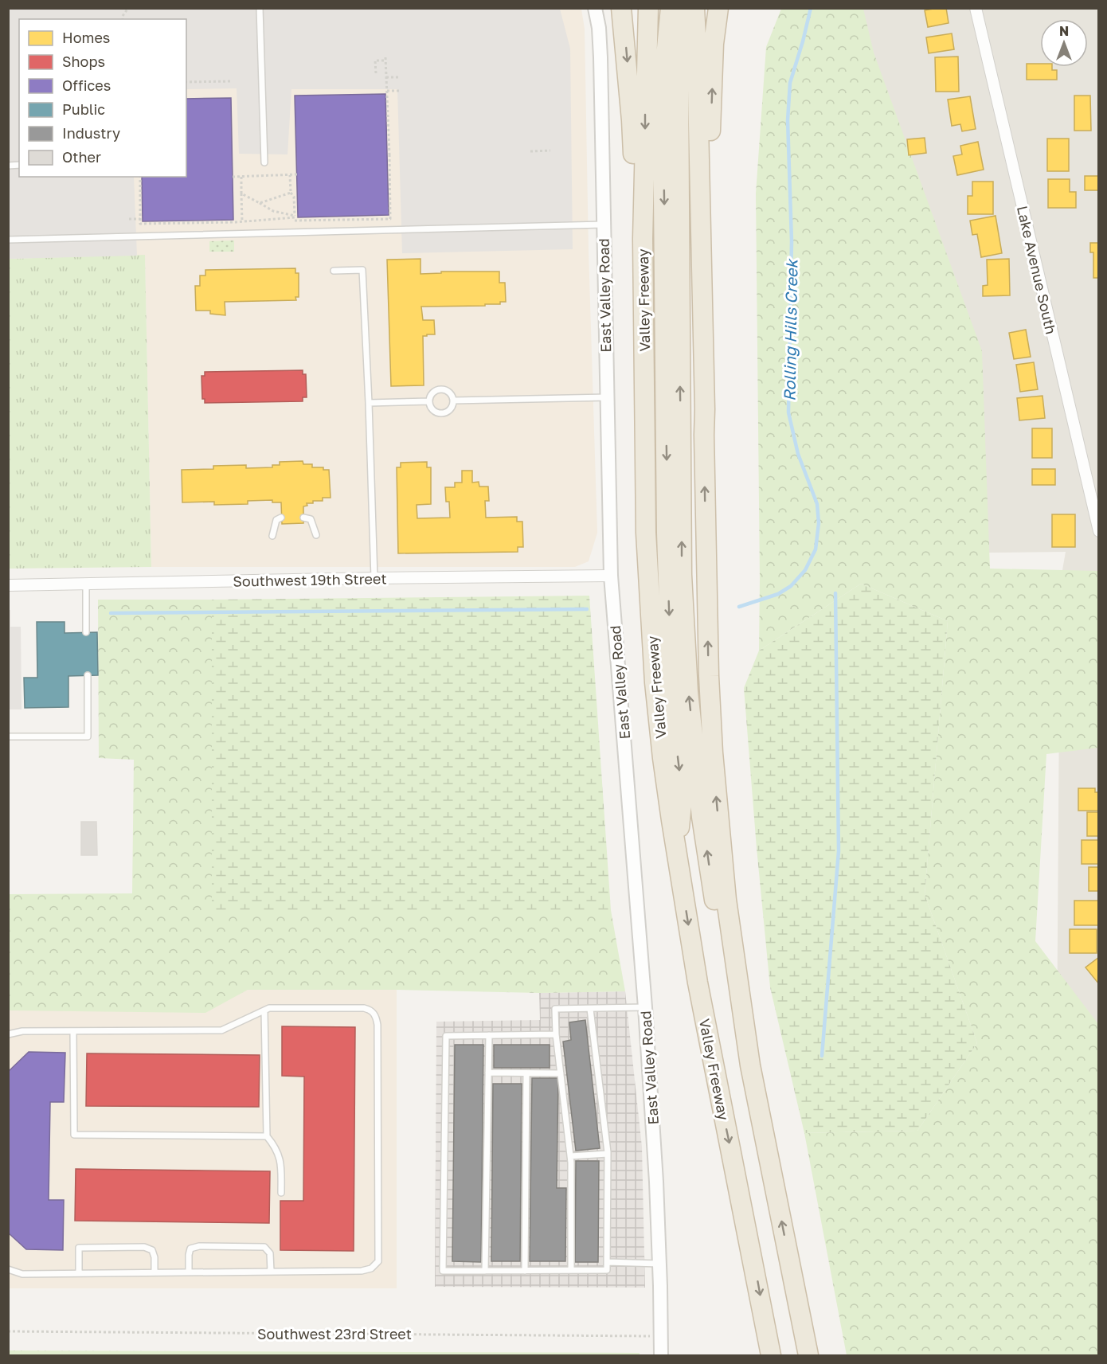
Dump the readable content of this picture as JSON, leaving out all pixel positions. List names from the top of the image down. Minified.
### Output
{"streets":{"highway":["Valley Freeway"],"street":["Lake Avenue South","East Valley Road","Southwest 19th Street"],"path":["Southwest 23rd Street"]},"crossings":[["East Valley Road","Southwest 19th Street"],["East Valley Road","Southwest 23rd Street"]],"water":["Rolling Hills Creek"],"legend":["Homes","Shops","Offices","Public","Industry","Other"],"north":"top"}
